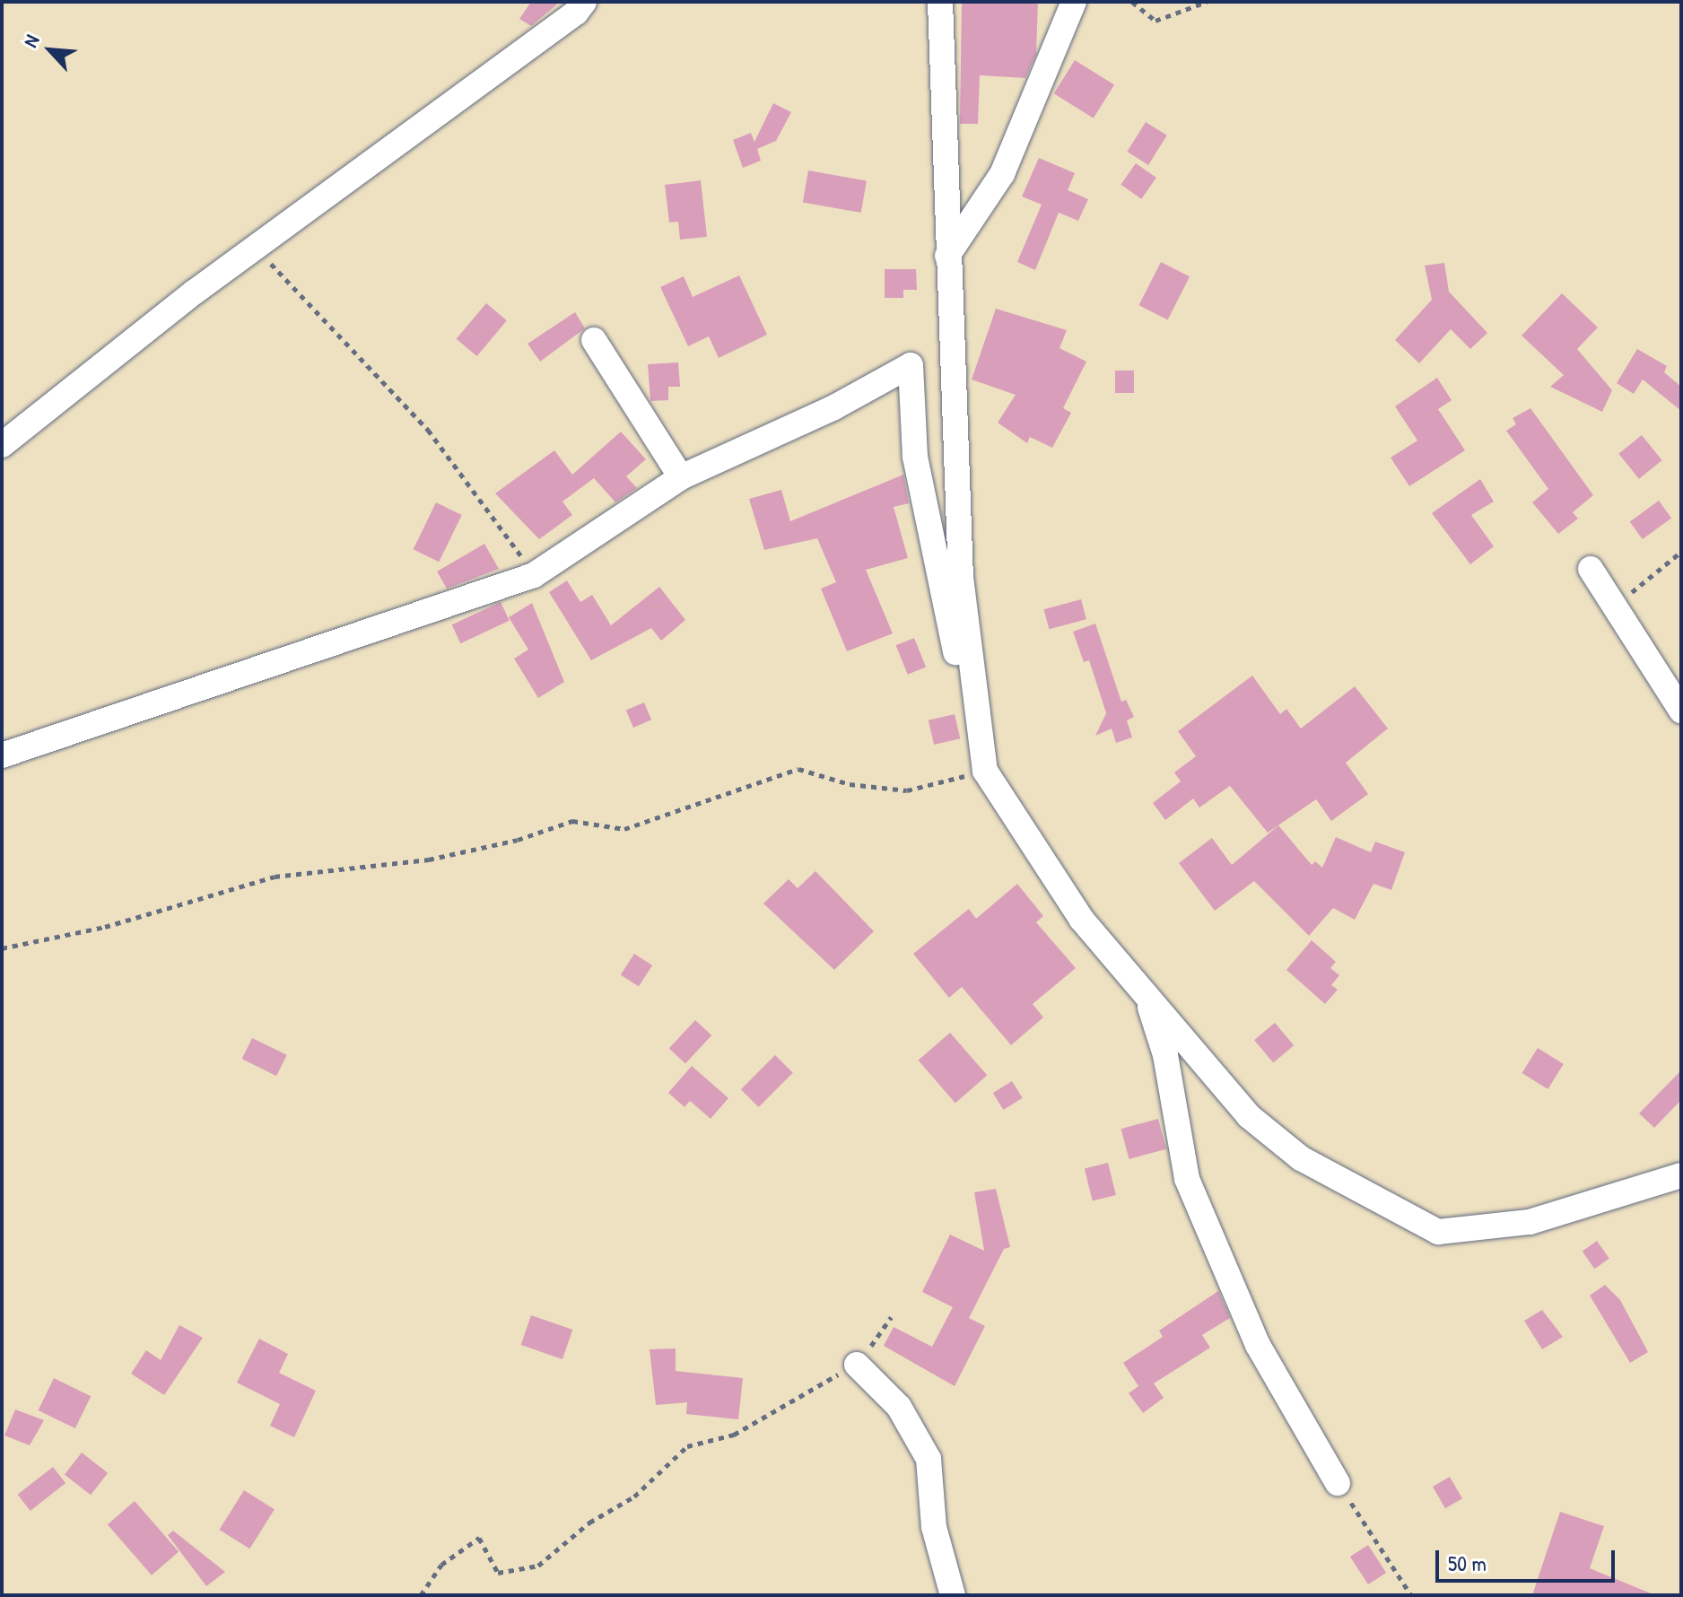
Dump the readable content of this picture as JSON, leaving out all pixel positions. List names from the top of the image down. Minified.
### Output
{"scale_bar":"50 m","north":"top left"}
